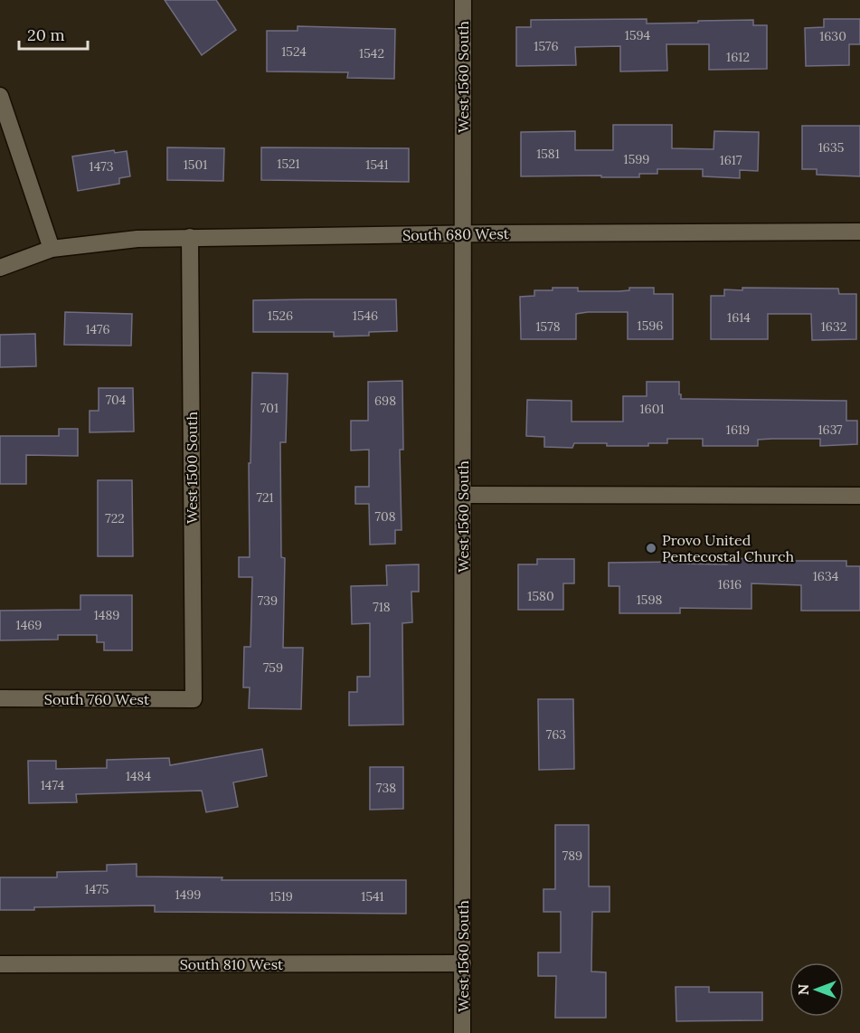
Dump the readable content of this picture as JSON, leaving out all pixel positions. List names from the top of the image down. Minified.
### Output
{"streets":{"street":["West 1560 South","South 680 West","West 1500 South","South 760 West","South 810 West"]},"crossings":[["West 1560 South","South 680 West"],["West 1560 South","South 810 West"],["South 680 West","West 1500 South"],["West 1500 South","South 760 West"]],"places":["Provo United Pentecostal Church"],"house_numbers":["1594","1630","1576","1524","1542","1612","1635","1581","1599","1617","1521","1501","1541","1473","1526","1546","1614","1596","1578","1632","1476","704","698","701","1601","1619","1637","721","708","722","1634","1616","1580","1598","739","718","1489","1469","759","763","1484","1474","738","789","1475","1499","1519","1541"],"scale_bar":"20 m","north":"left"}
